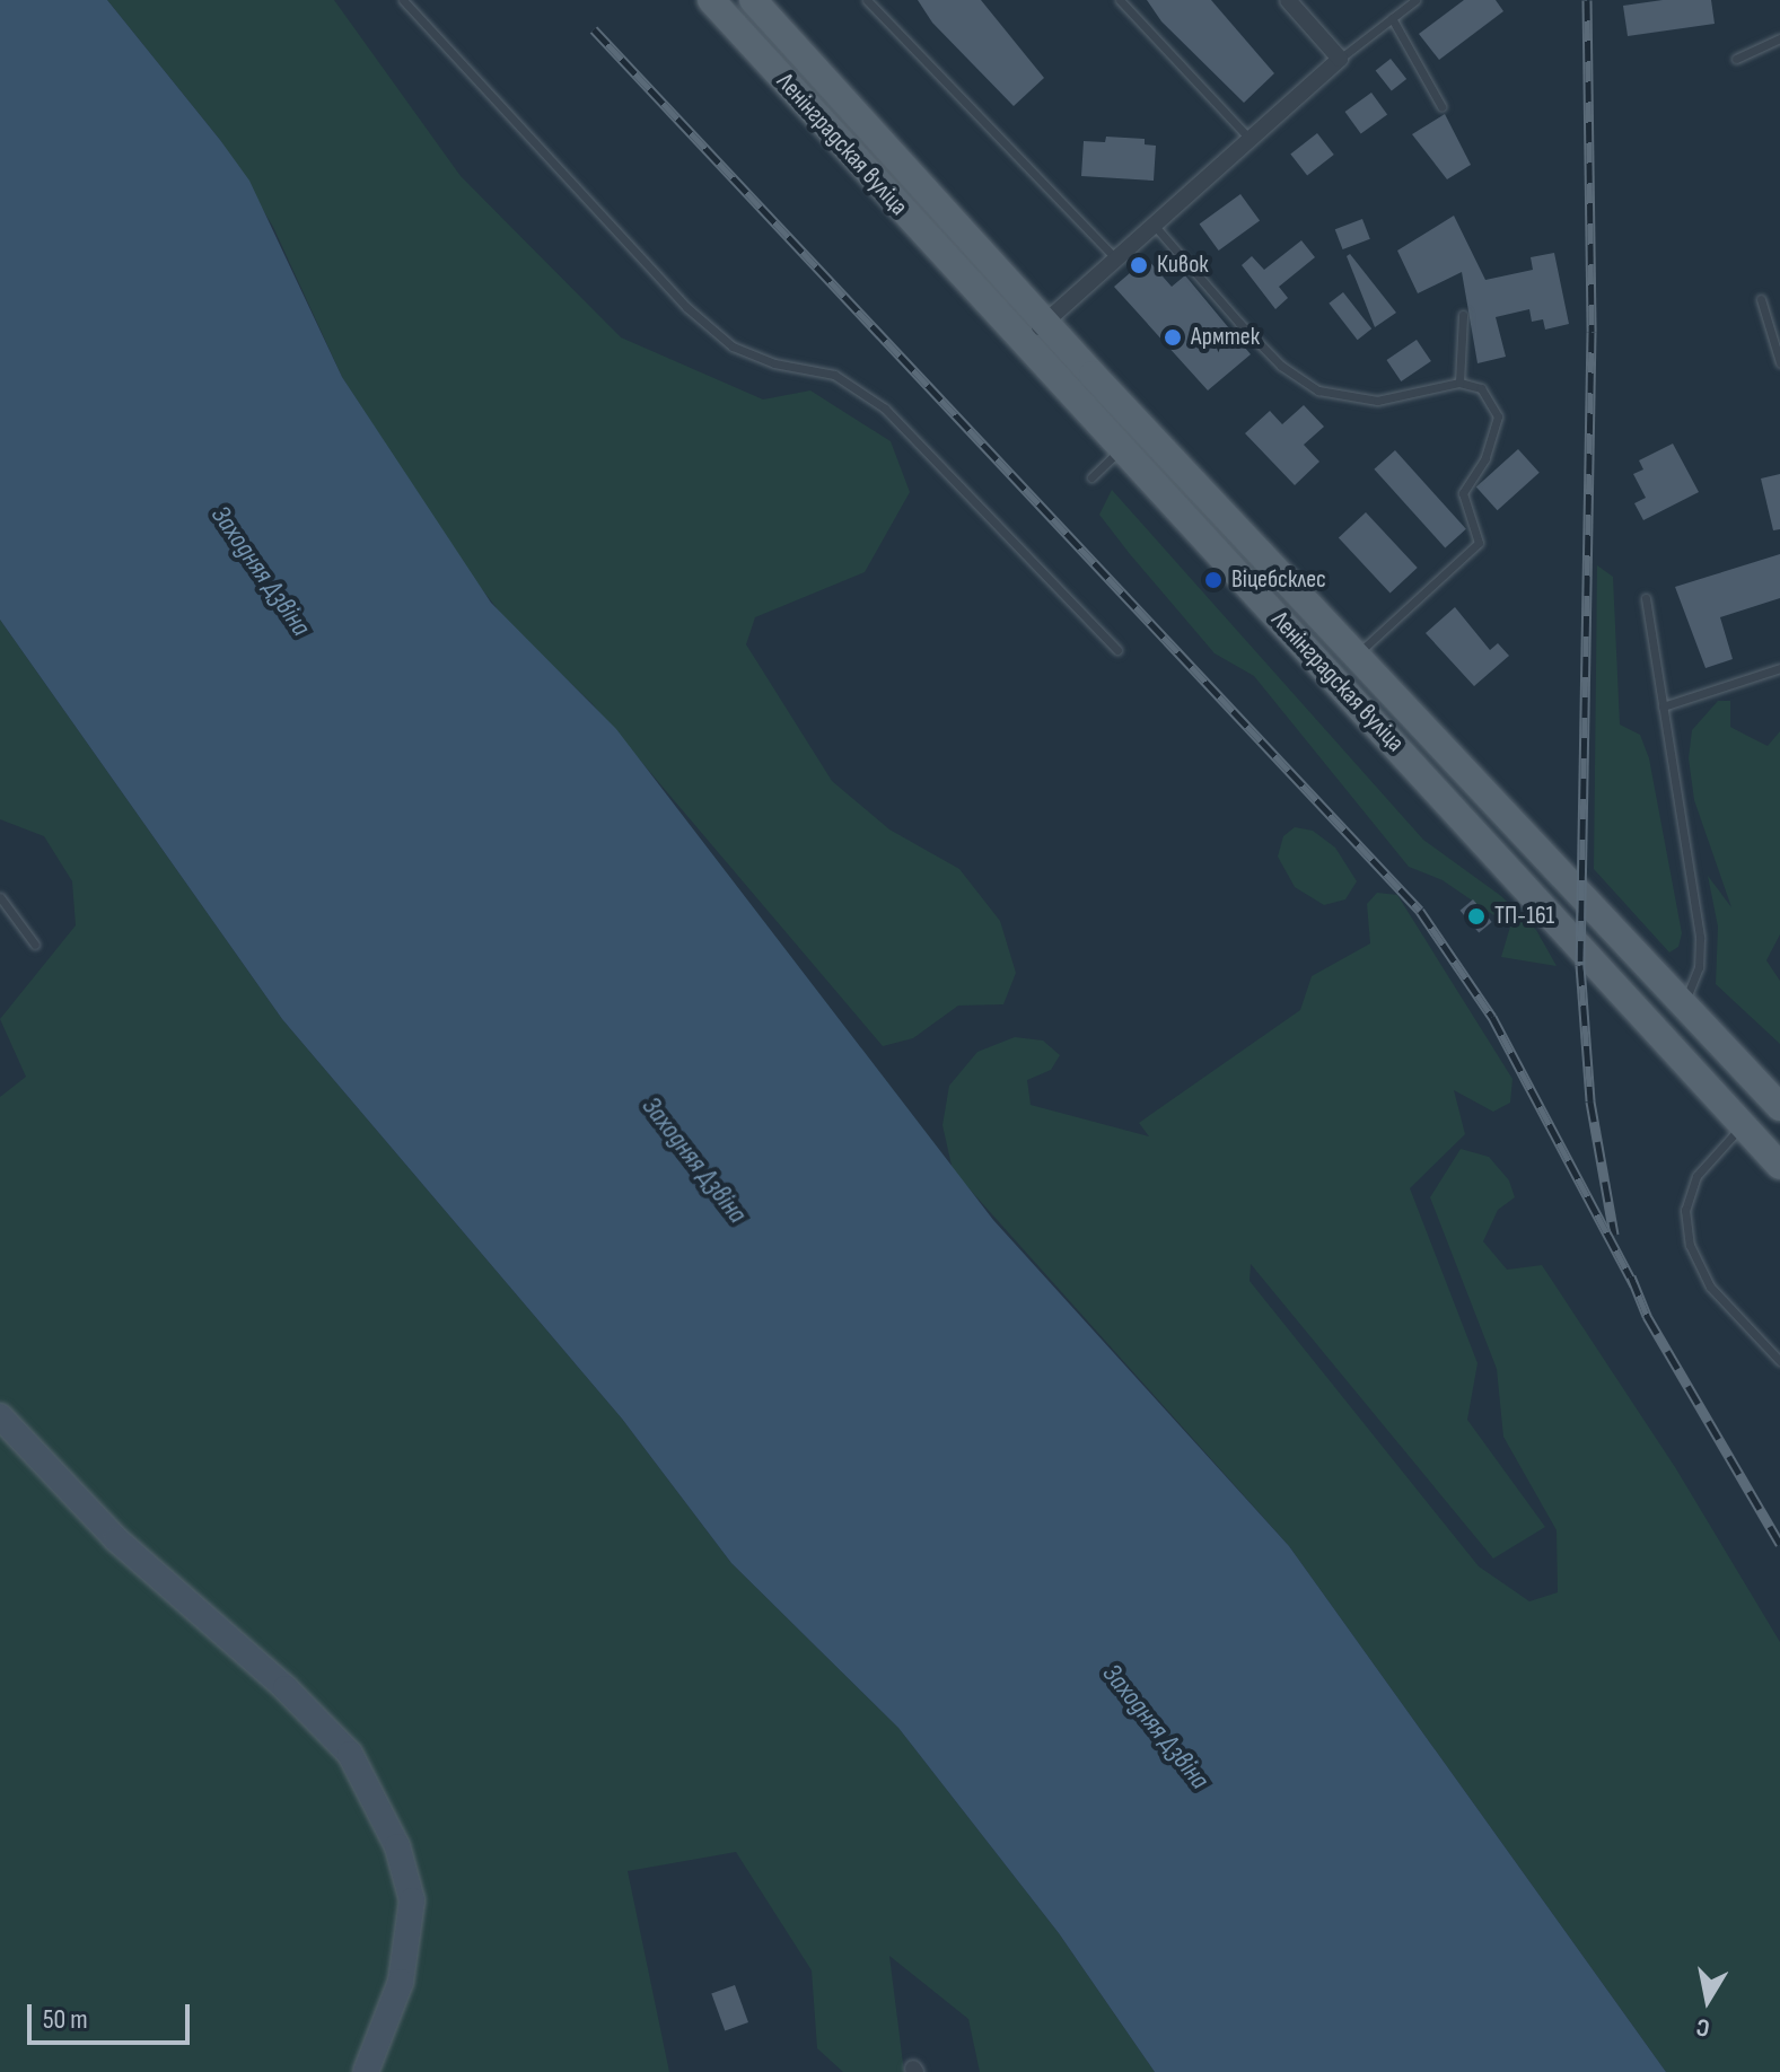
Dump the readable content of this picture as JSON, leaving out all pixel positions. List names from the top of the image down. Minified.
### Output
{"streets":{"main road":["Ленінградская вуліца"]},"water":["Заходняя Дзвіна"],"places":["Кивок","Армтек","Віцебсклес","ТП-161"],"scale_bar":"50 m","north":"bottom"}
